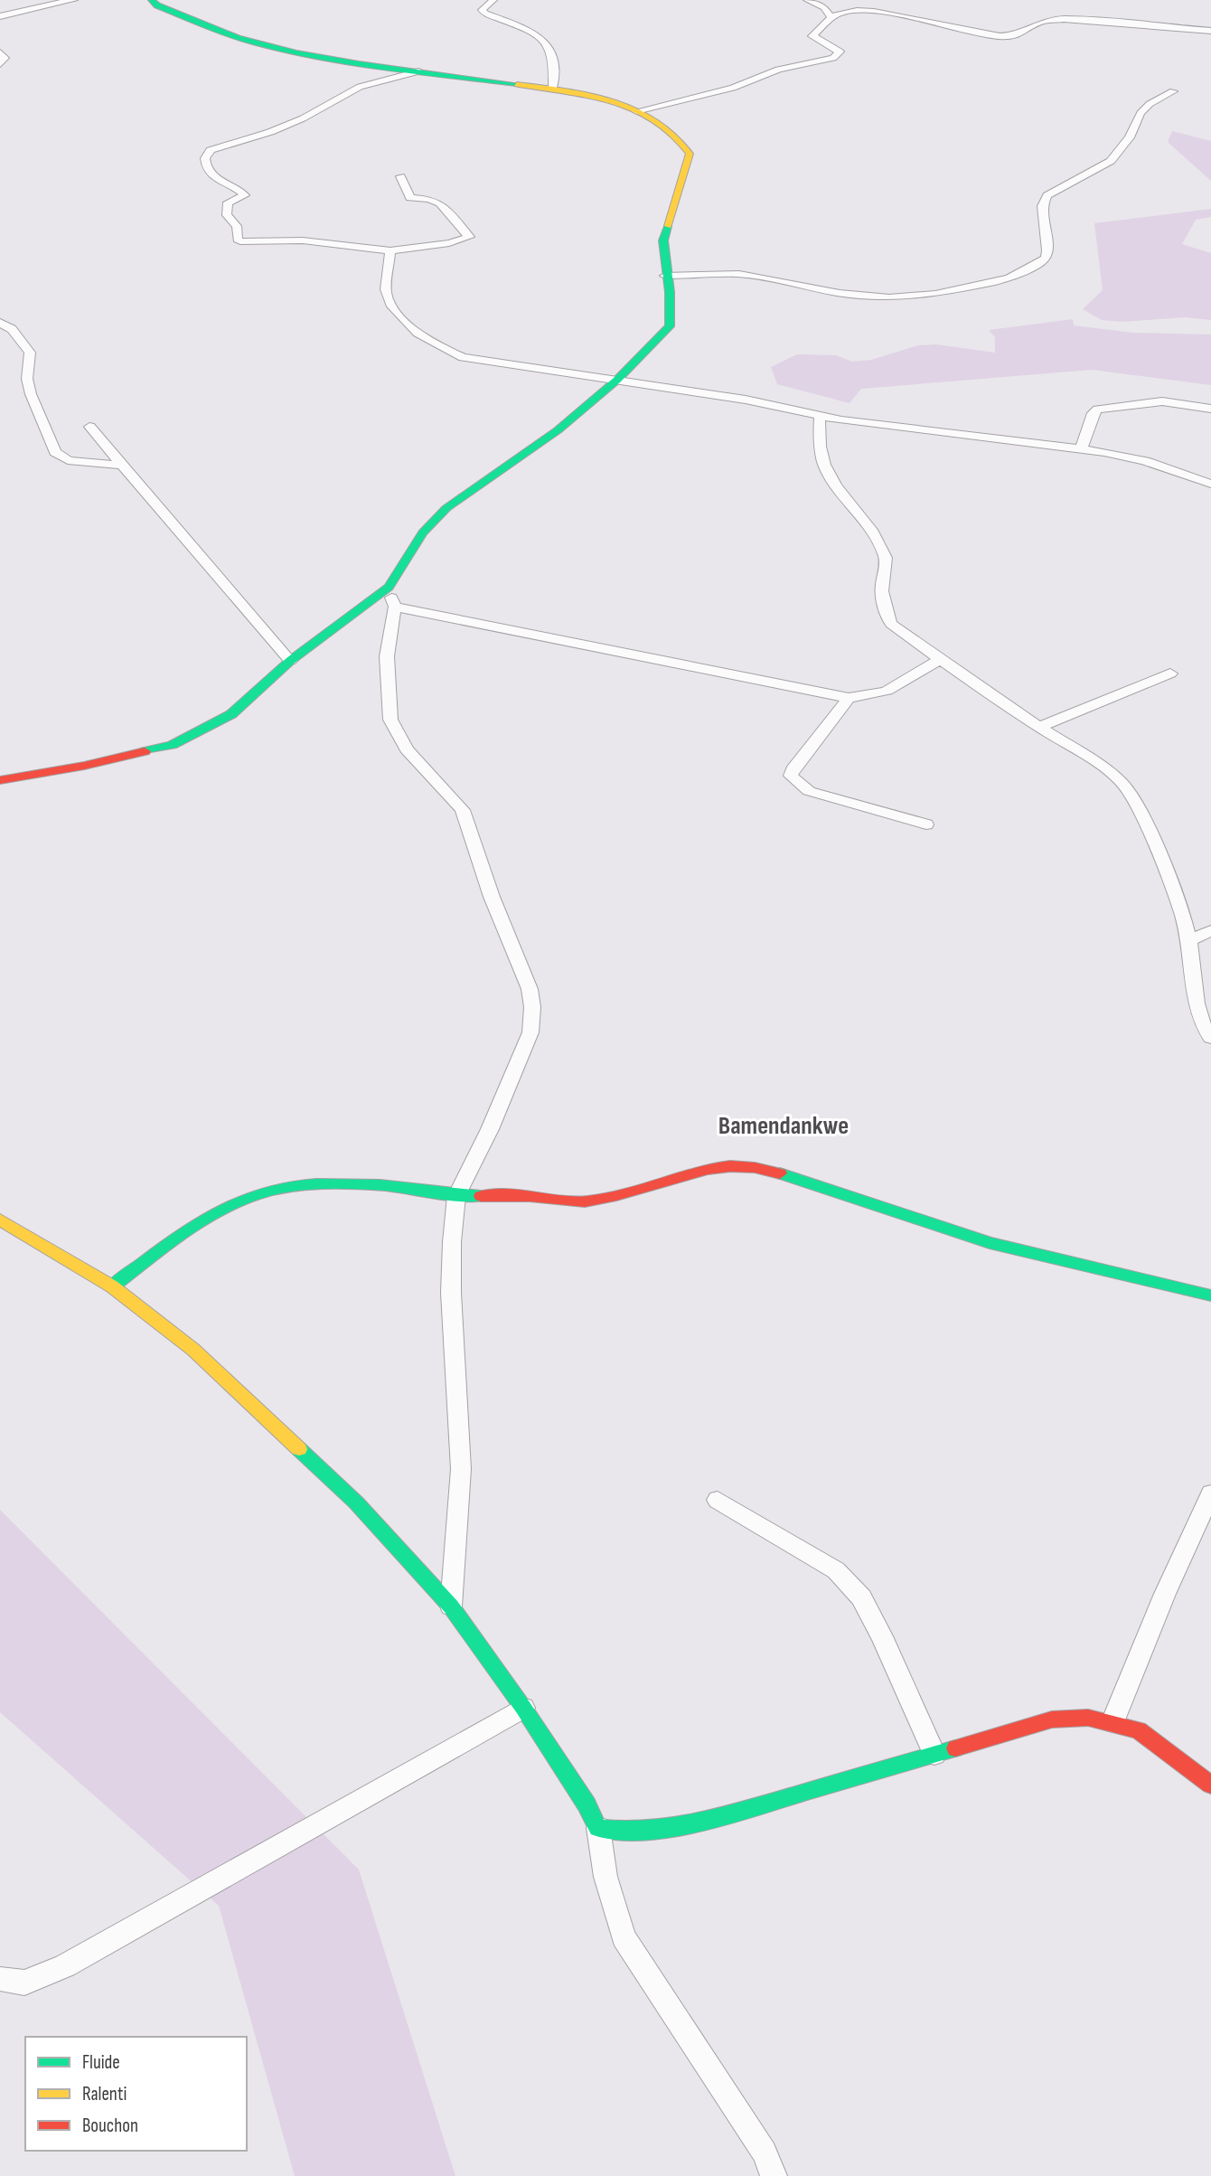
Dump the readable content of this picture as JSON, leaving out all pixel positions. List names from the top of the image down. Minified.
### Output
{"districts":["Bamendankwe"],"legend":["Fluide","Ralenti","Bouchon"]}
